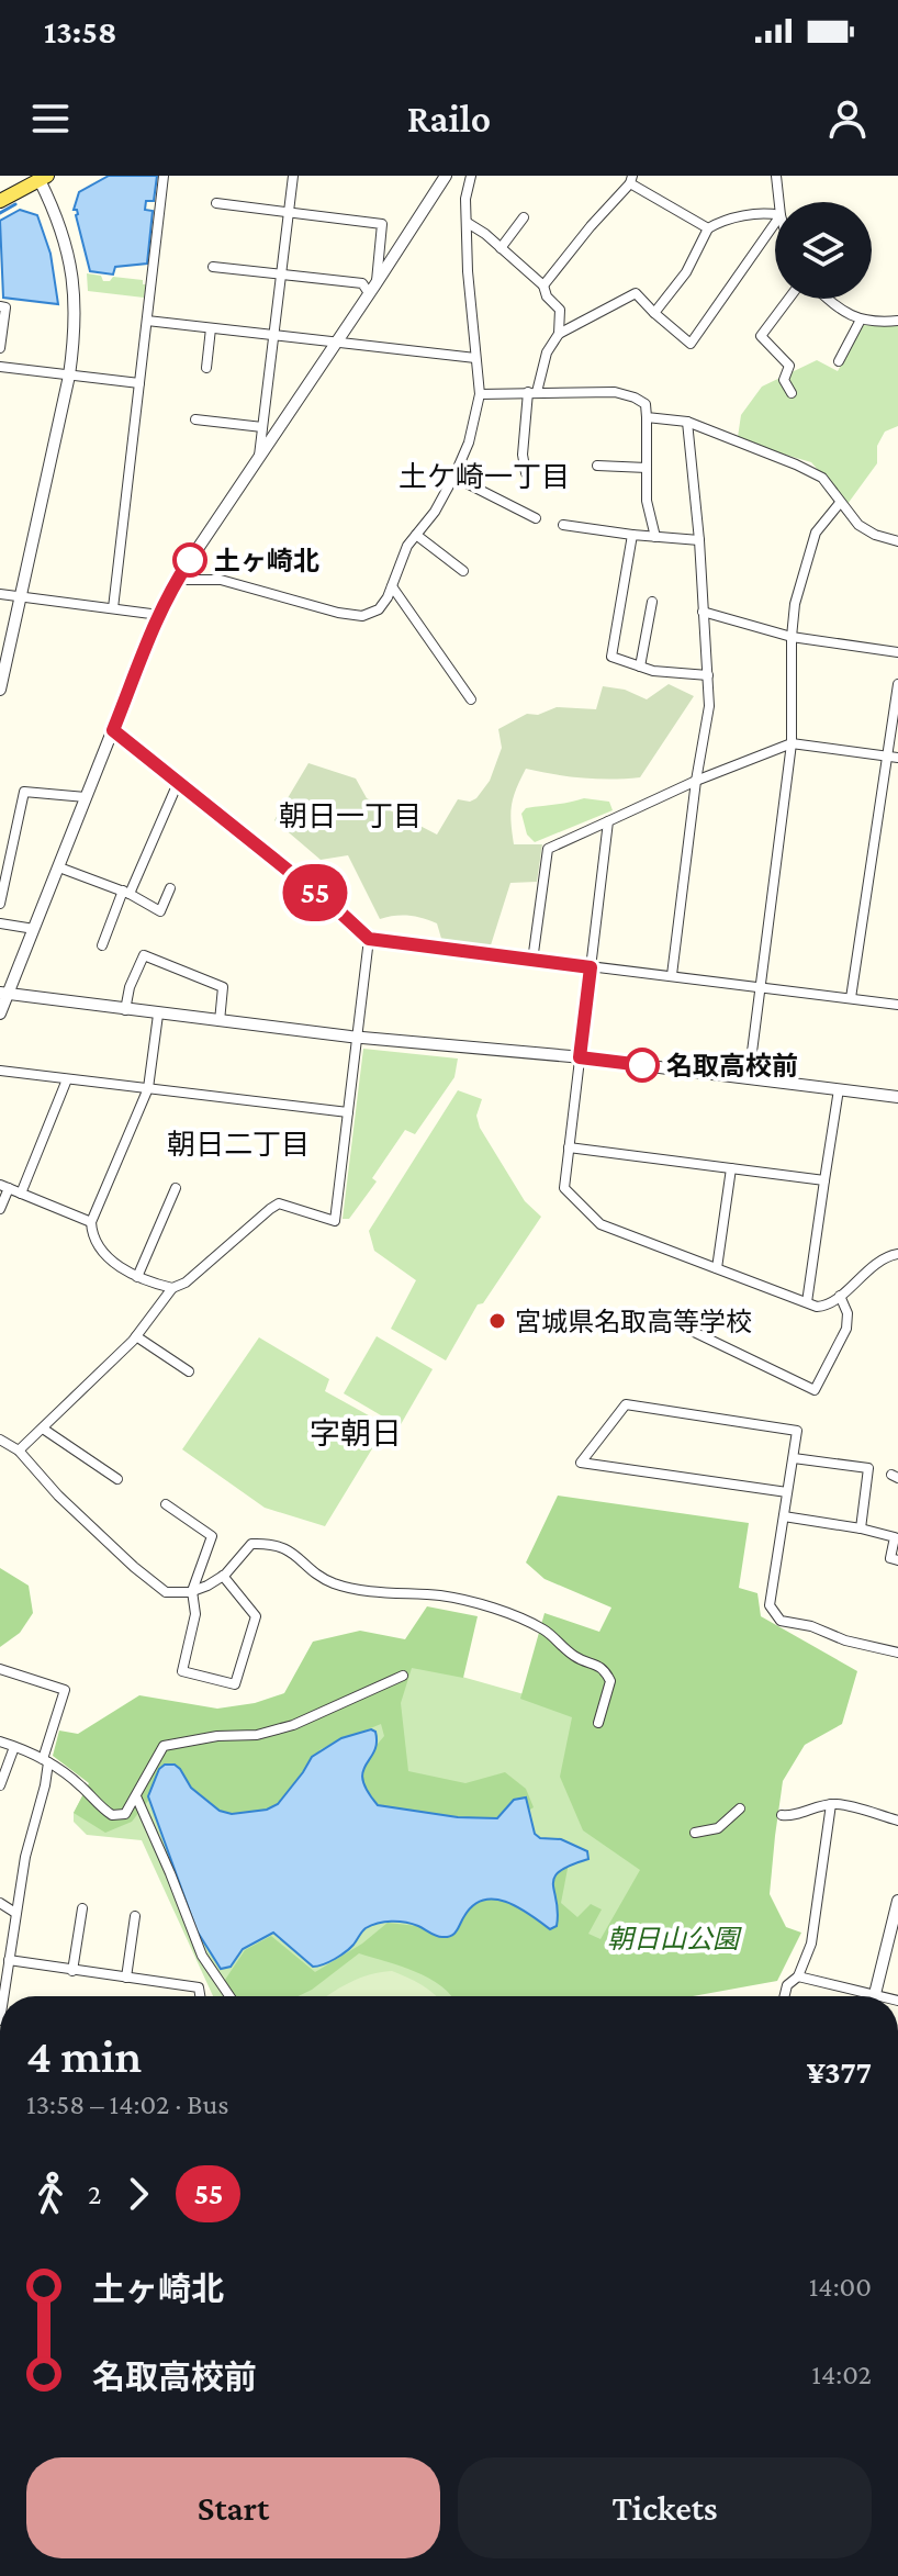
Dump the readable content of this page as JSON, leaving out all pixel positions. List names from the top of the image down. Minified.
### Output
{"districts":["土ケ崎一丁目","朝日一丁目","朝日二丁目","字朝日"],"parks":["朝日山公園"],"places":["土ヶ崎北","名取高校前","宮城県名取高等学校"],"lines":["bus line 55"],"page":{"status":"13:58","header":"Railo","on_map":"55","heading":["4 min","13:58 – 14:02 · Bus","¥377"],"legs":["2","55"],"list":[{"name":"土ヶ崎北","value":"14:00"},{"name":"名取高校前","value":"14:02"}],"buttons":["Start","Tickets"]}}
